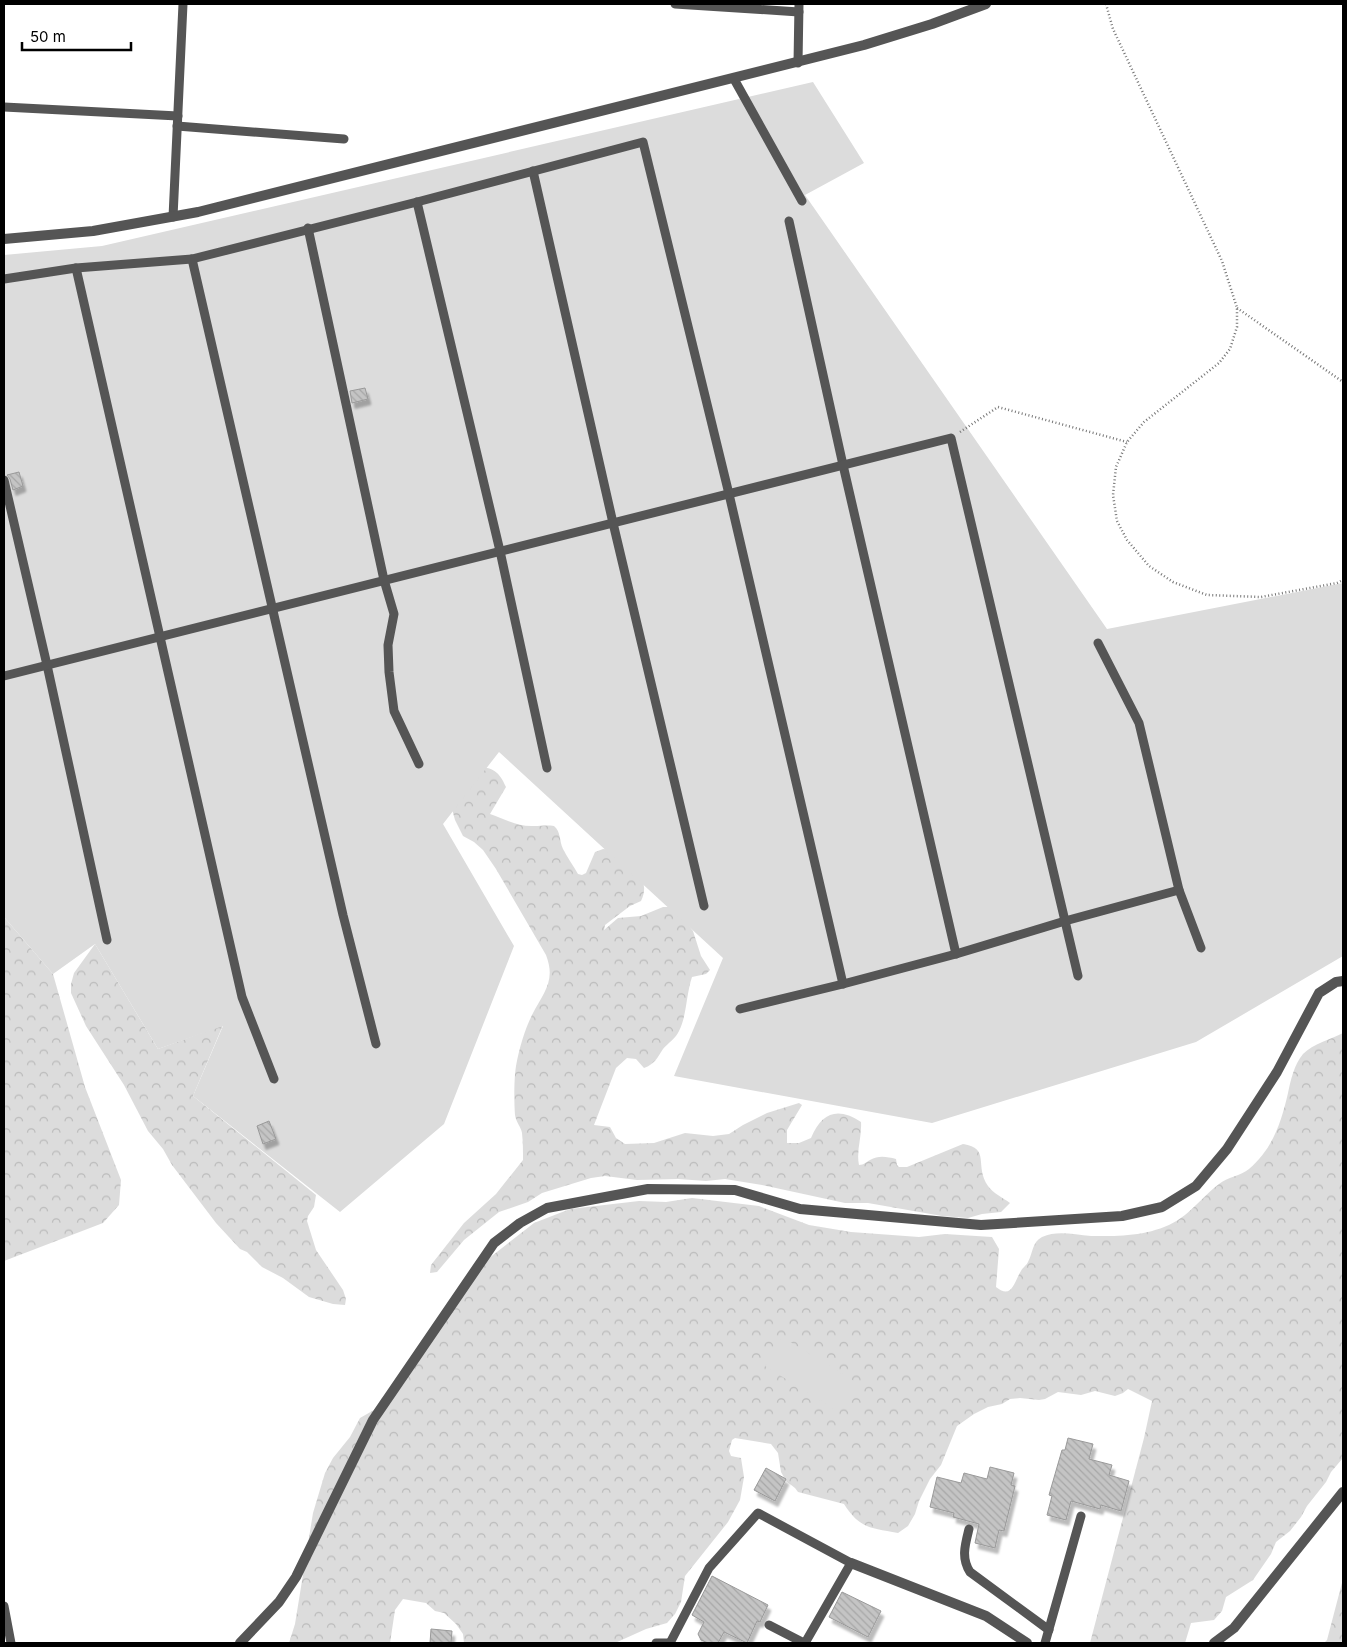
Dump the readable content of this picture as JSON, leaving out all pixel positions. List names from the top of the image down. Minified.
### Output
{"scale_bar":"50 m"}
